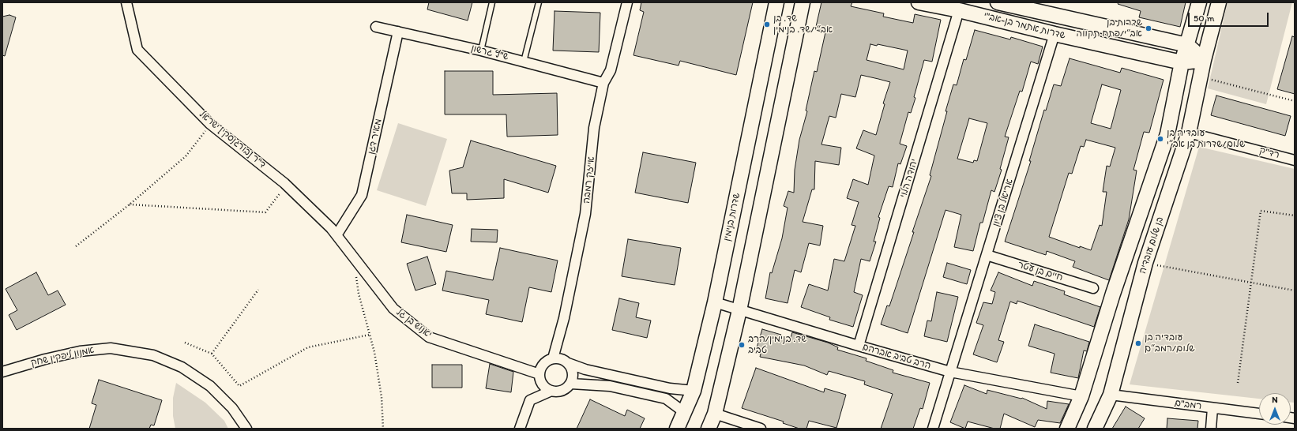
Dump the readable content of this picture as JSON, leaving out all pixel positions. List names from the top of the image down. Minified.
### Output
{"streets":{"main road":["שדרות אתמר בן-אב\"י","שדרות בנימין","בן שלום עובדיה"],"street":["ש\"ץ גרשון","מאיר דגן","ד\"ר [בורגנסקי] ישראל","רד\"ק","יהודה הלוי","אייזק רמבה","אריאל בן ציון","חיים בן עטר","יאנוש בן גל","אמנון ליפקין שחק","הרב טביב אברהם","רמב\"ם"]},"crossings":[["שדרות אתמר בן-אב\"י","יהודה הלוי"],["שדרות אתמר בן-אב\"י","אריאל בן ציון"],["שדרות אתמר בן-אב\"י","בן שלום עובדיה"],["ש\"ץ גרשון","מאיר דגן"],["ש\"ץ גרשון","אייזק רמבה"],["מאיר דגן","ד\"ר [בורגנסקי] ישראל"],["מאיר דגן","יאנוש בן גל"],["ד\"ר [בורגנסקי] ישראל","יאנוש בן גל"],["רד\"ק","בן שלום עובדיה"],["יהודה הלוי","הרב טביב אברהם"],["אייזק רמבה","יאנוש בן גל"],["אריאל בן ציון","חיים בן עטר"],["אריאל בן ציון","הרב טביב אברהם"],["שדרות בנימין","הרב טביב אברהם"],["בן שלום עובדיה","רמב\"ם"]],"places":["שד. בן אב״י/שד. בנימין","שדרות בן אב״י/פתח תקווה","עובדיה בן שלום/שדרות בן אב״י","עובדיה בן שלום/רמב״ם","שד. בנימין/הרב טביב"],"scale_bar":"50 m","north":"top"}
